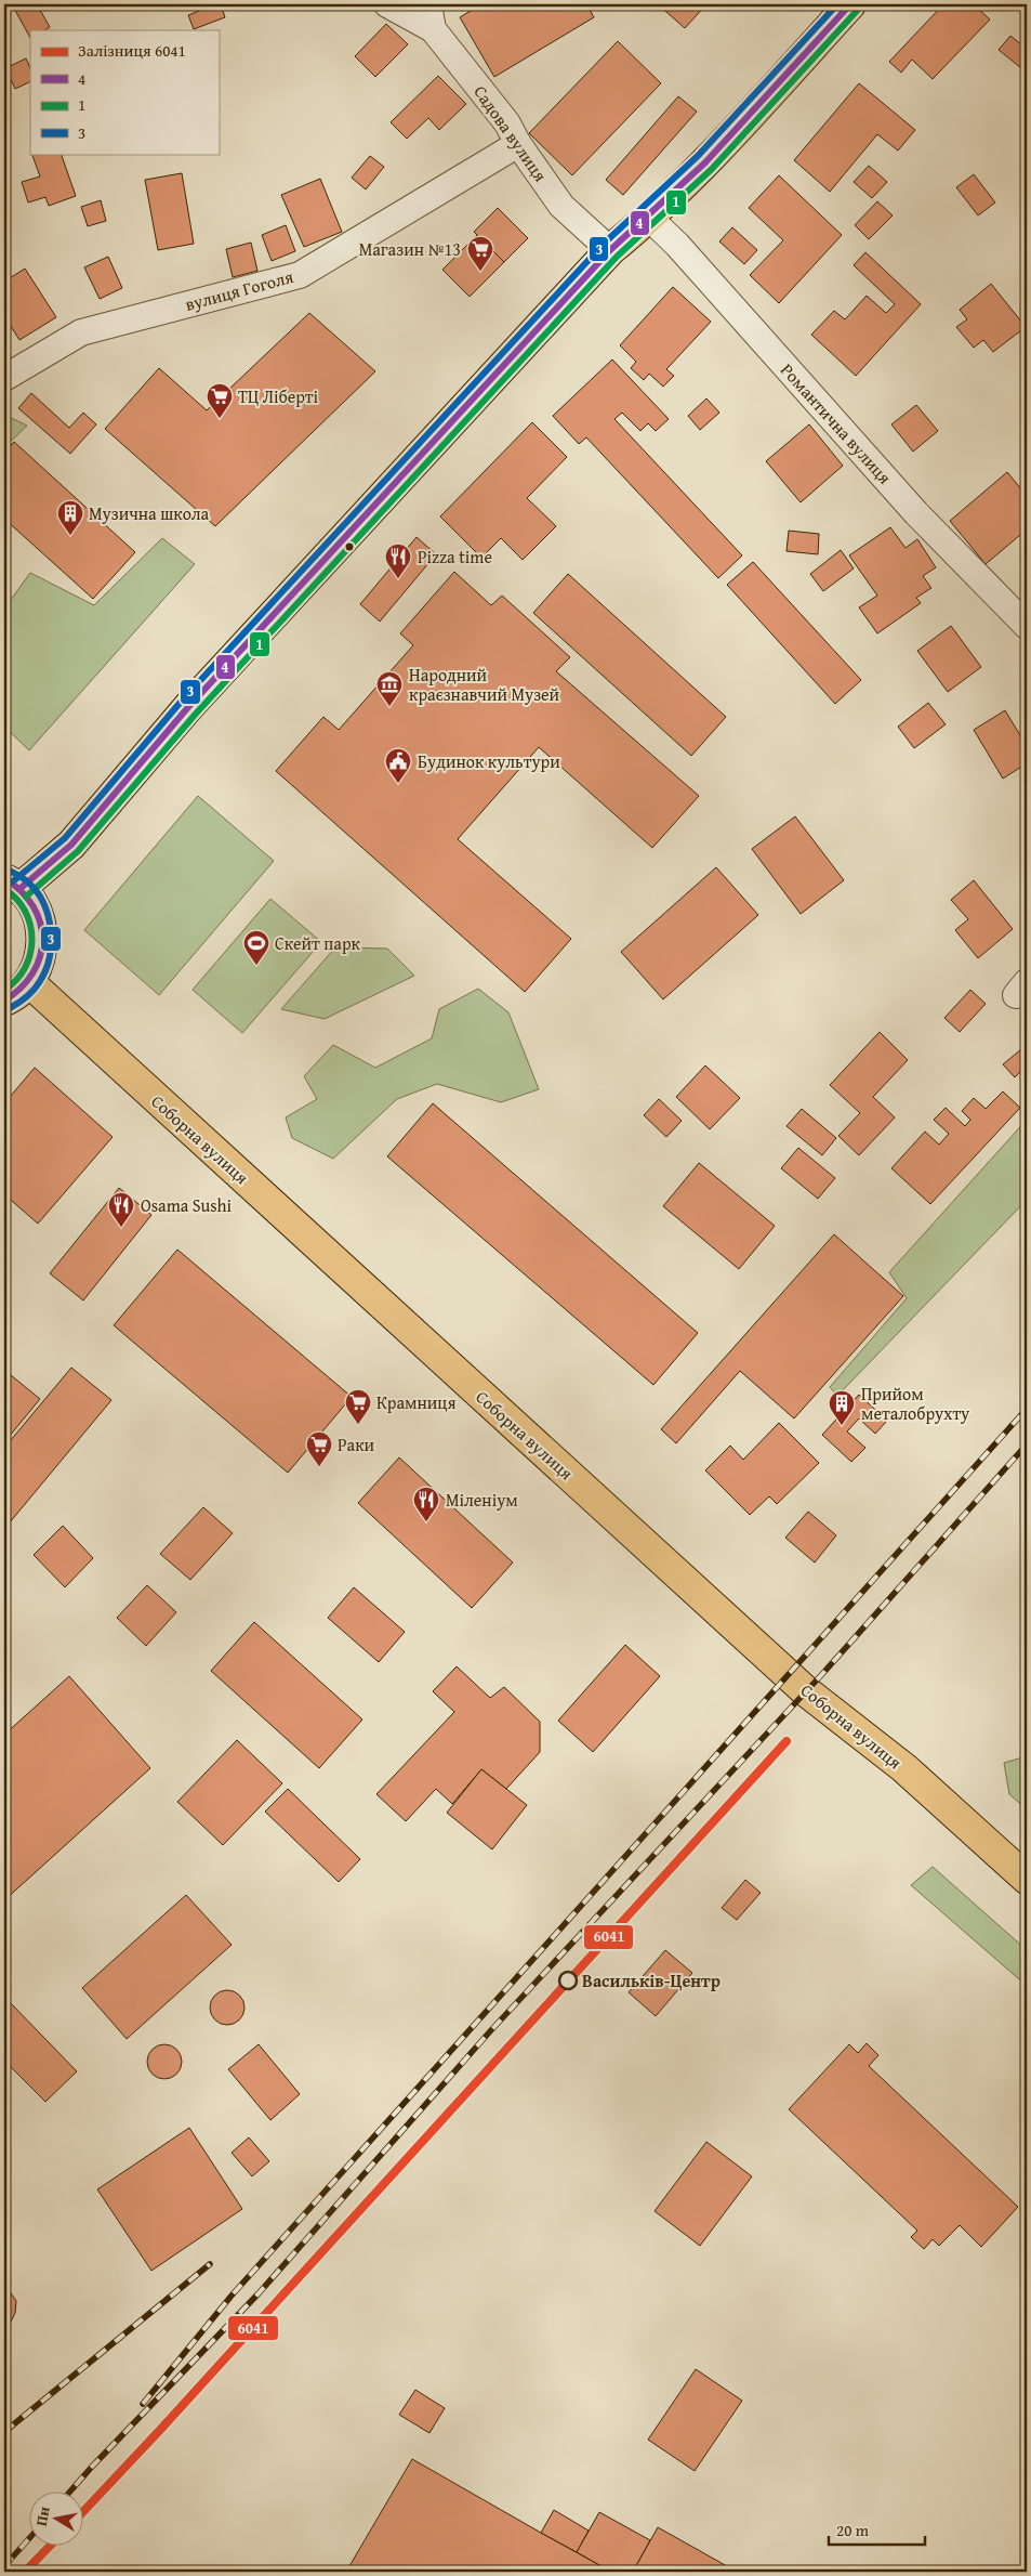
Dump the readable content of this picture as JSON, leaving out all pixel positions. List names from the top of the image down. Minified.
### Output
{"streets":{"main road":["Соборна вулиця"],"street":["Садова вулиця","вулиця Гоголя","Романтична вулиця"]},"crossings":[["Садова вулиця","вулиця Гоголя"]],"places":{"supermarket":["Магазин №13","ТЦ Ліберті","Крамниця","Раки"],"building":["Музична школа","Прийом металобрухту"],"restaurant":["Pizza time","Osama Sushi","Міленіум"],"museum":["Народний краєзнавчий Музей"],"public building":["Будинок культури"],"sports":["Скейт парк"],"other":["Васильків-Центр"]},"lines":["transit line 4","transit line 3","transit line 1","rail line 6041"],"legend":["Залізниця 6041","4","1","3"],"scale_bar":"20 m","north":"left"}
